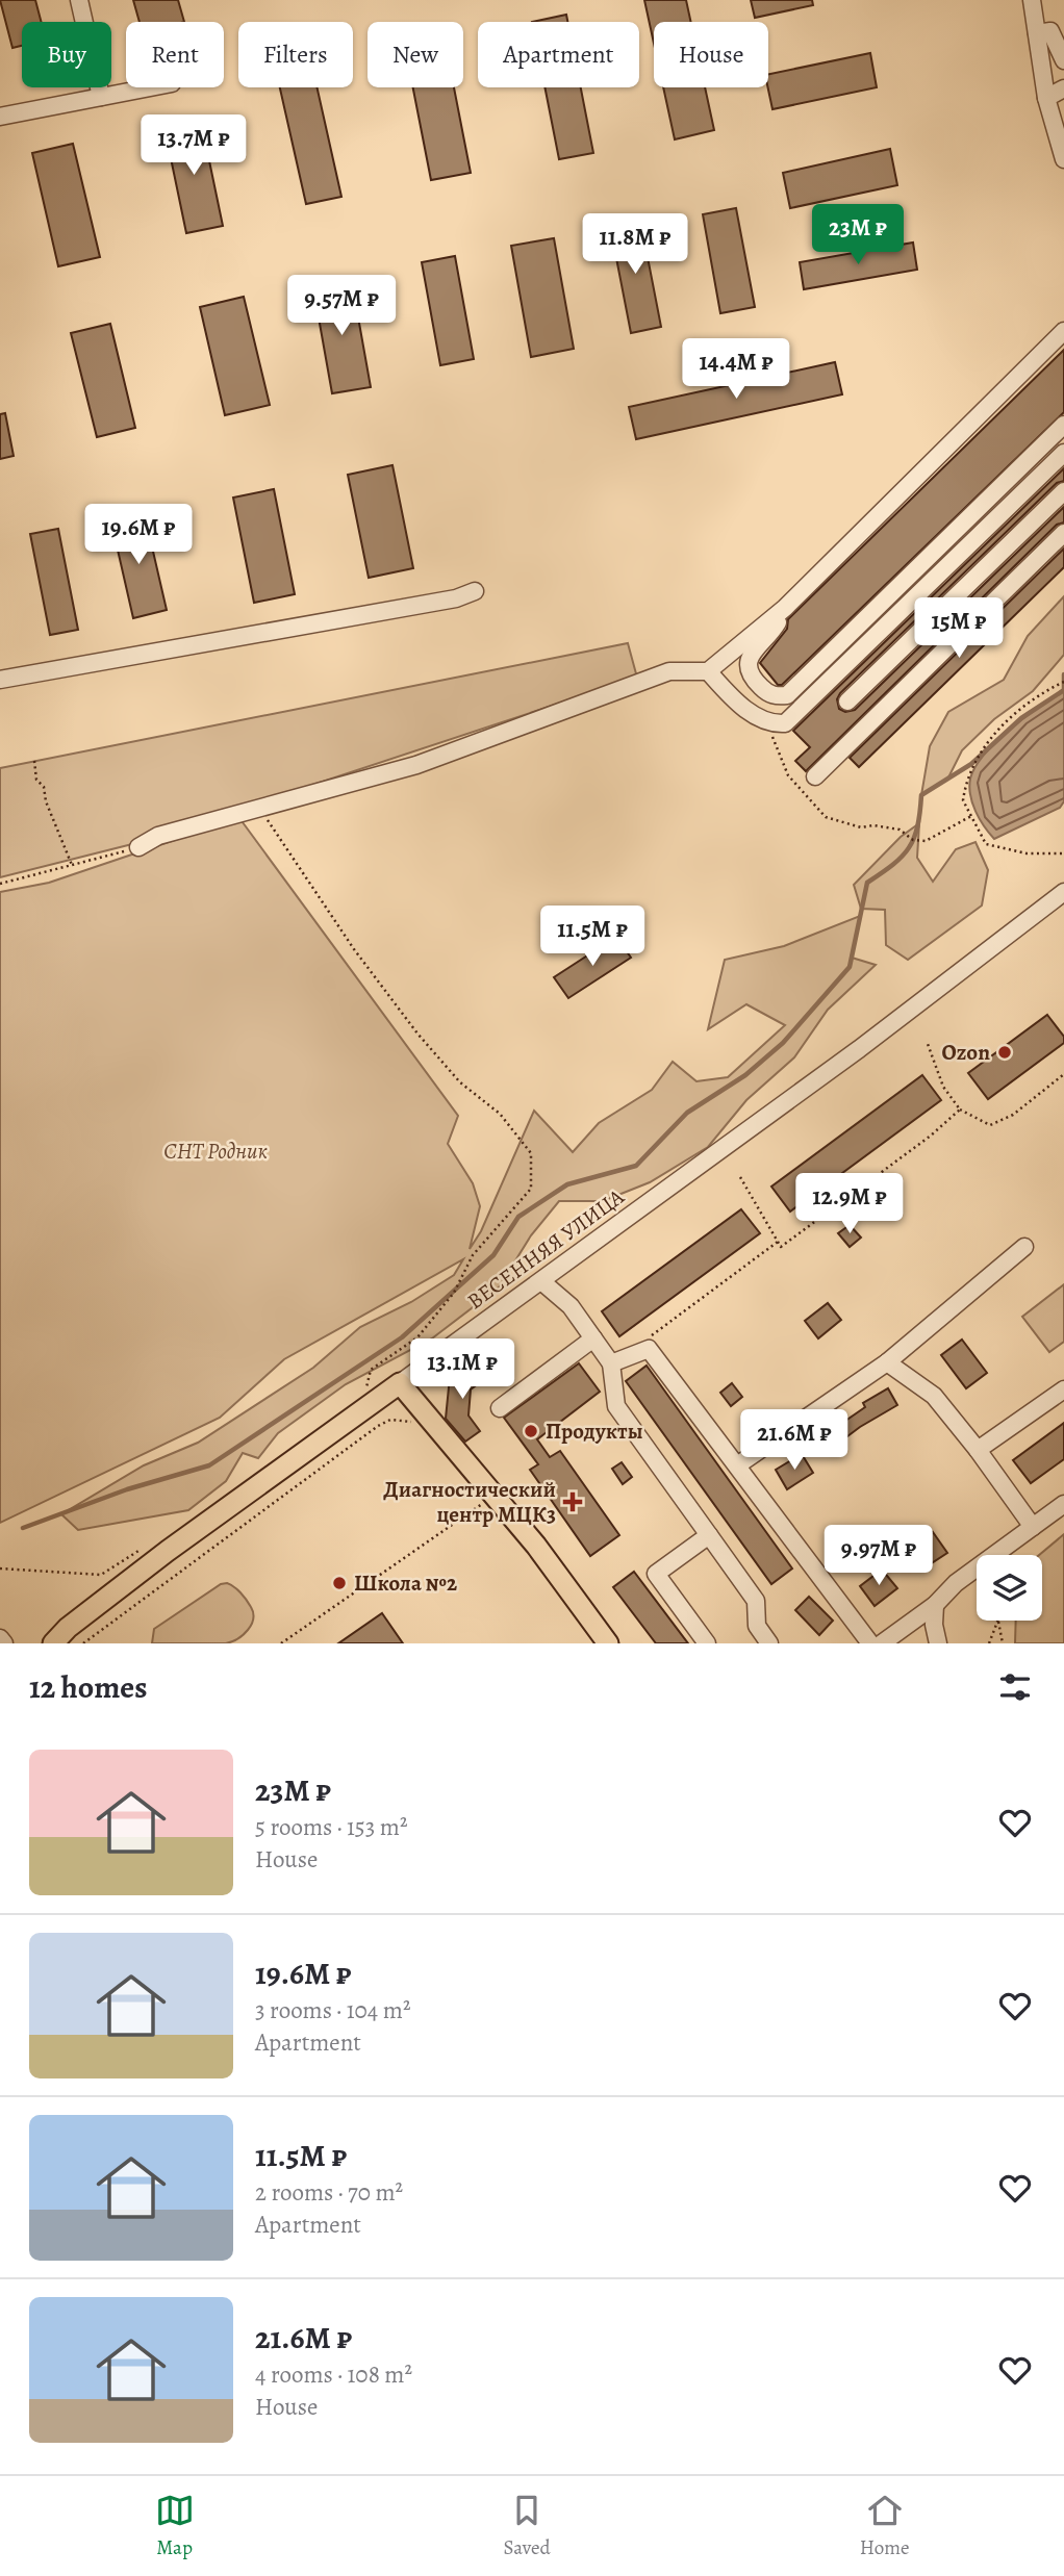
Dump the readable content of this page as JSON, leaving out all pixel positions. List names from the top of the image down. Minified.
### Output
{"streets":{"main road":["ВЕСЕННЯЯ УЛИЦА"]},"parks":["СНТ Родник"],"places":{"other":["Ozon","Продукты","Школа №2"],"health":["Диагностический центр МЦК3"]},"page":{"chip":["Buy","Rent","Filters","New","Apartment","House"],"price":["13.7M ₽","23M ₽","11.8M ₽","9.57M ₽","14.4M ₽","19.6M ₽","15M ₽","11.5M ₽","12.9M ₽","13.1M ₽","21.6M ₽","9.97M ₽"],"heading":"12 homes","list":[{"name":"23M ₽","note":"5 rooms · 153 m² · House"},{"name":"19.6M ₽","note":"3 rooms · 104 m² · Apartment"},{"name":"11.5M ₽","note":"2 rooms · 70 m² · Apartment"},{"name":"21.6M ₽","note":"4 rooms · 108 m² · House"}],"tabs":["Map","Saved","Home"]}}
